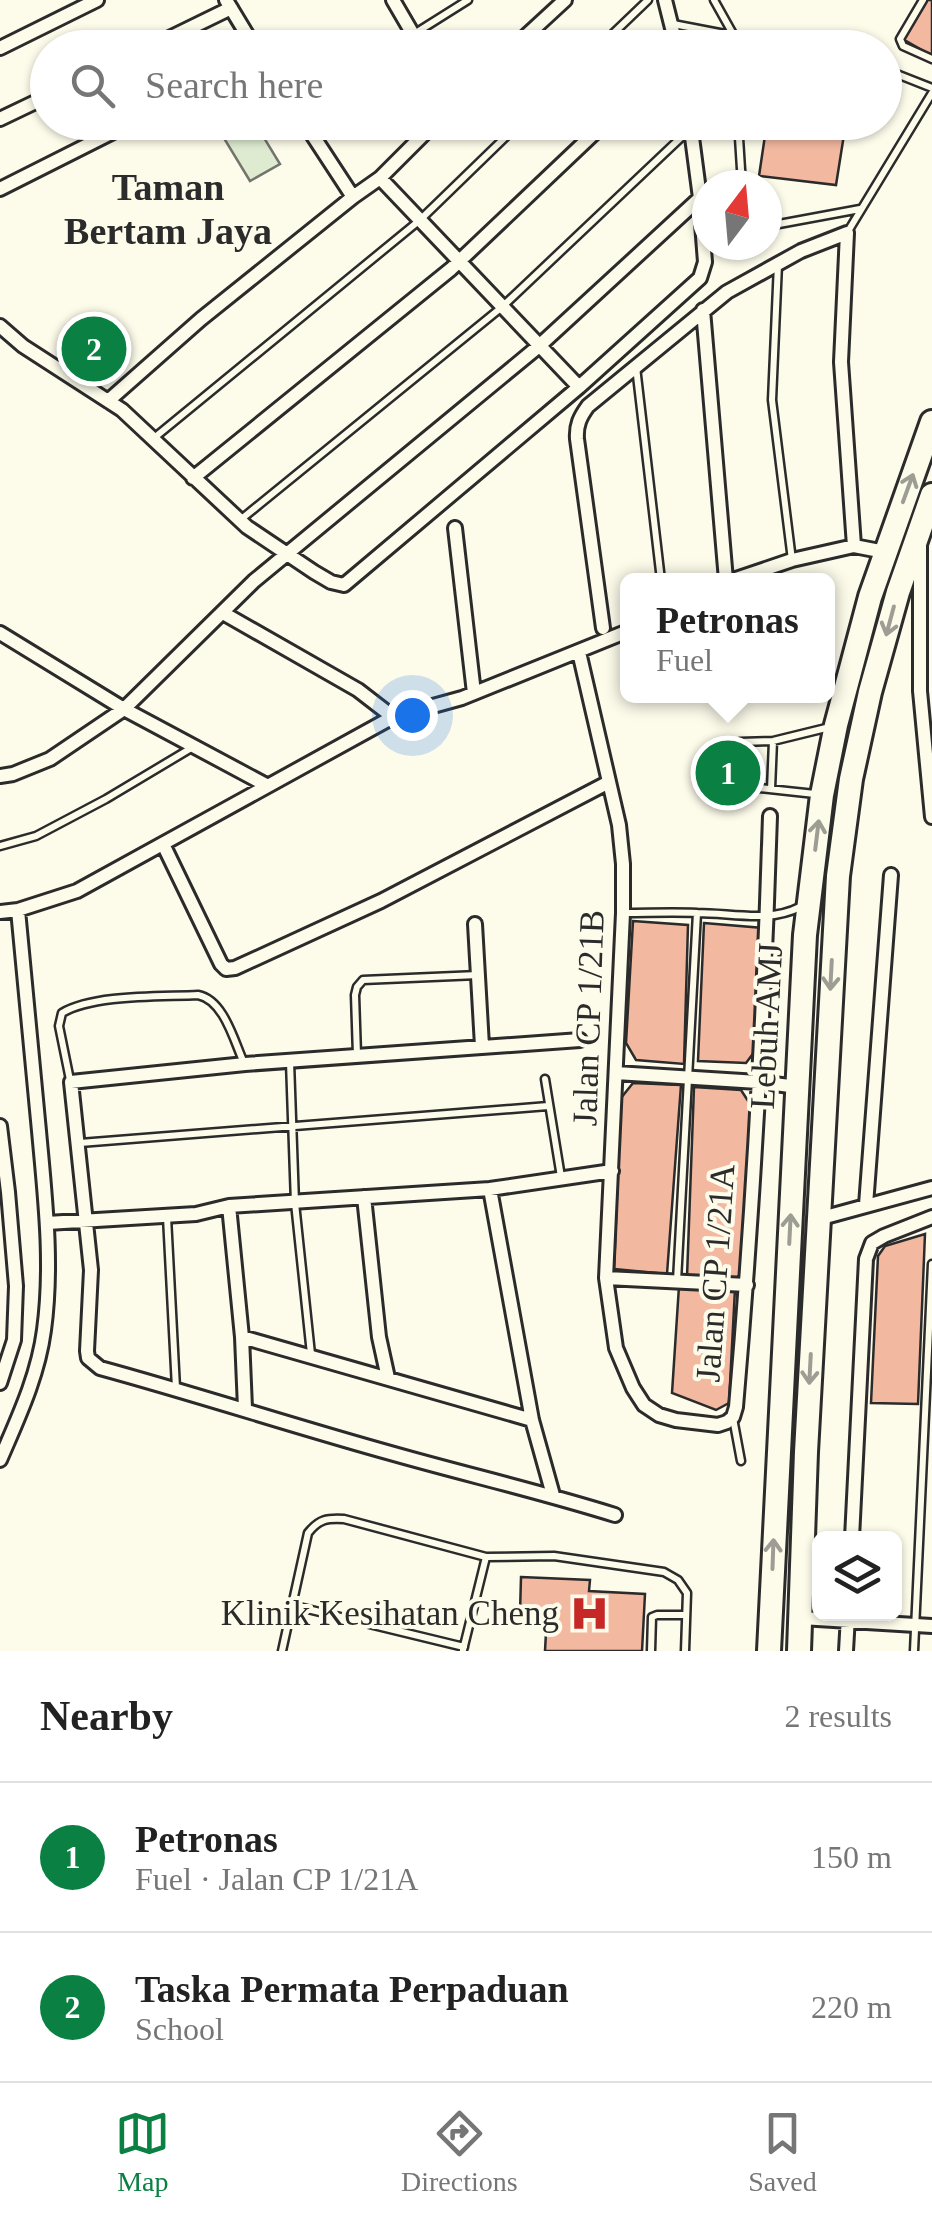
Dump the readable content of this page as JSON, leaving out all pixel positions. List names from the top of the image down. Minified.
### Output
{"streets":{"highway":["Lebuh AMJ"],"street":["Jalan CP 1/21B","Jalan CP 1/21A"]},"crossings":[["Jalan CP 1/21B","Jalan CP 1/21A"]],"districts":["Taman Bertam Jaya"],"places":{"hospital":["Klinik Kesihatan Cheng"]},"north":"top","page":{"search":"Search here","pins":["2","1"],"popup":["Petronas","Fuel"],"heading":["Nearby","2 results"],"list":[{"mark":"1","name":"Petronas","note":"Fuel · Jalan CP 1/21A","value":"150 m"},{"mark":"2","name":"Taska Permata Perpaduan","note":"School","value":"220 m"}],"nav":["Map","Directions","Saved"]}}
